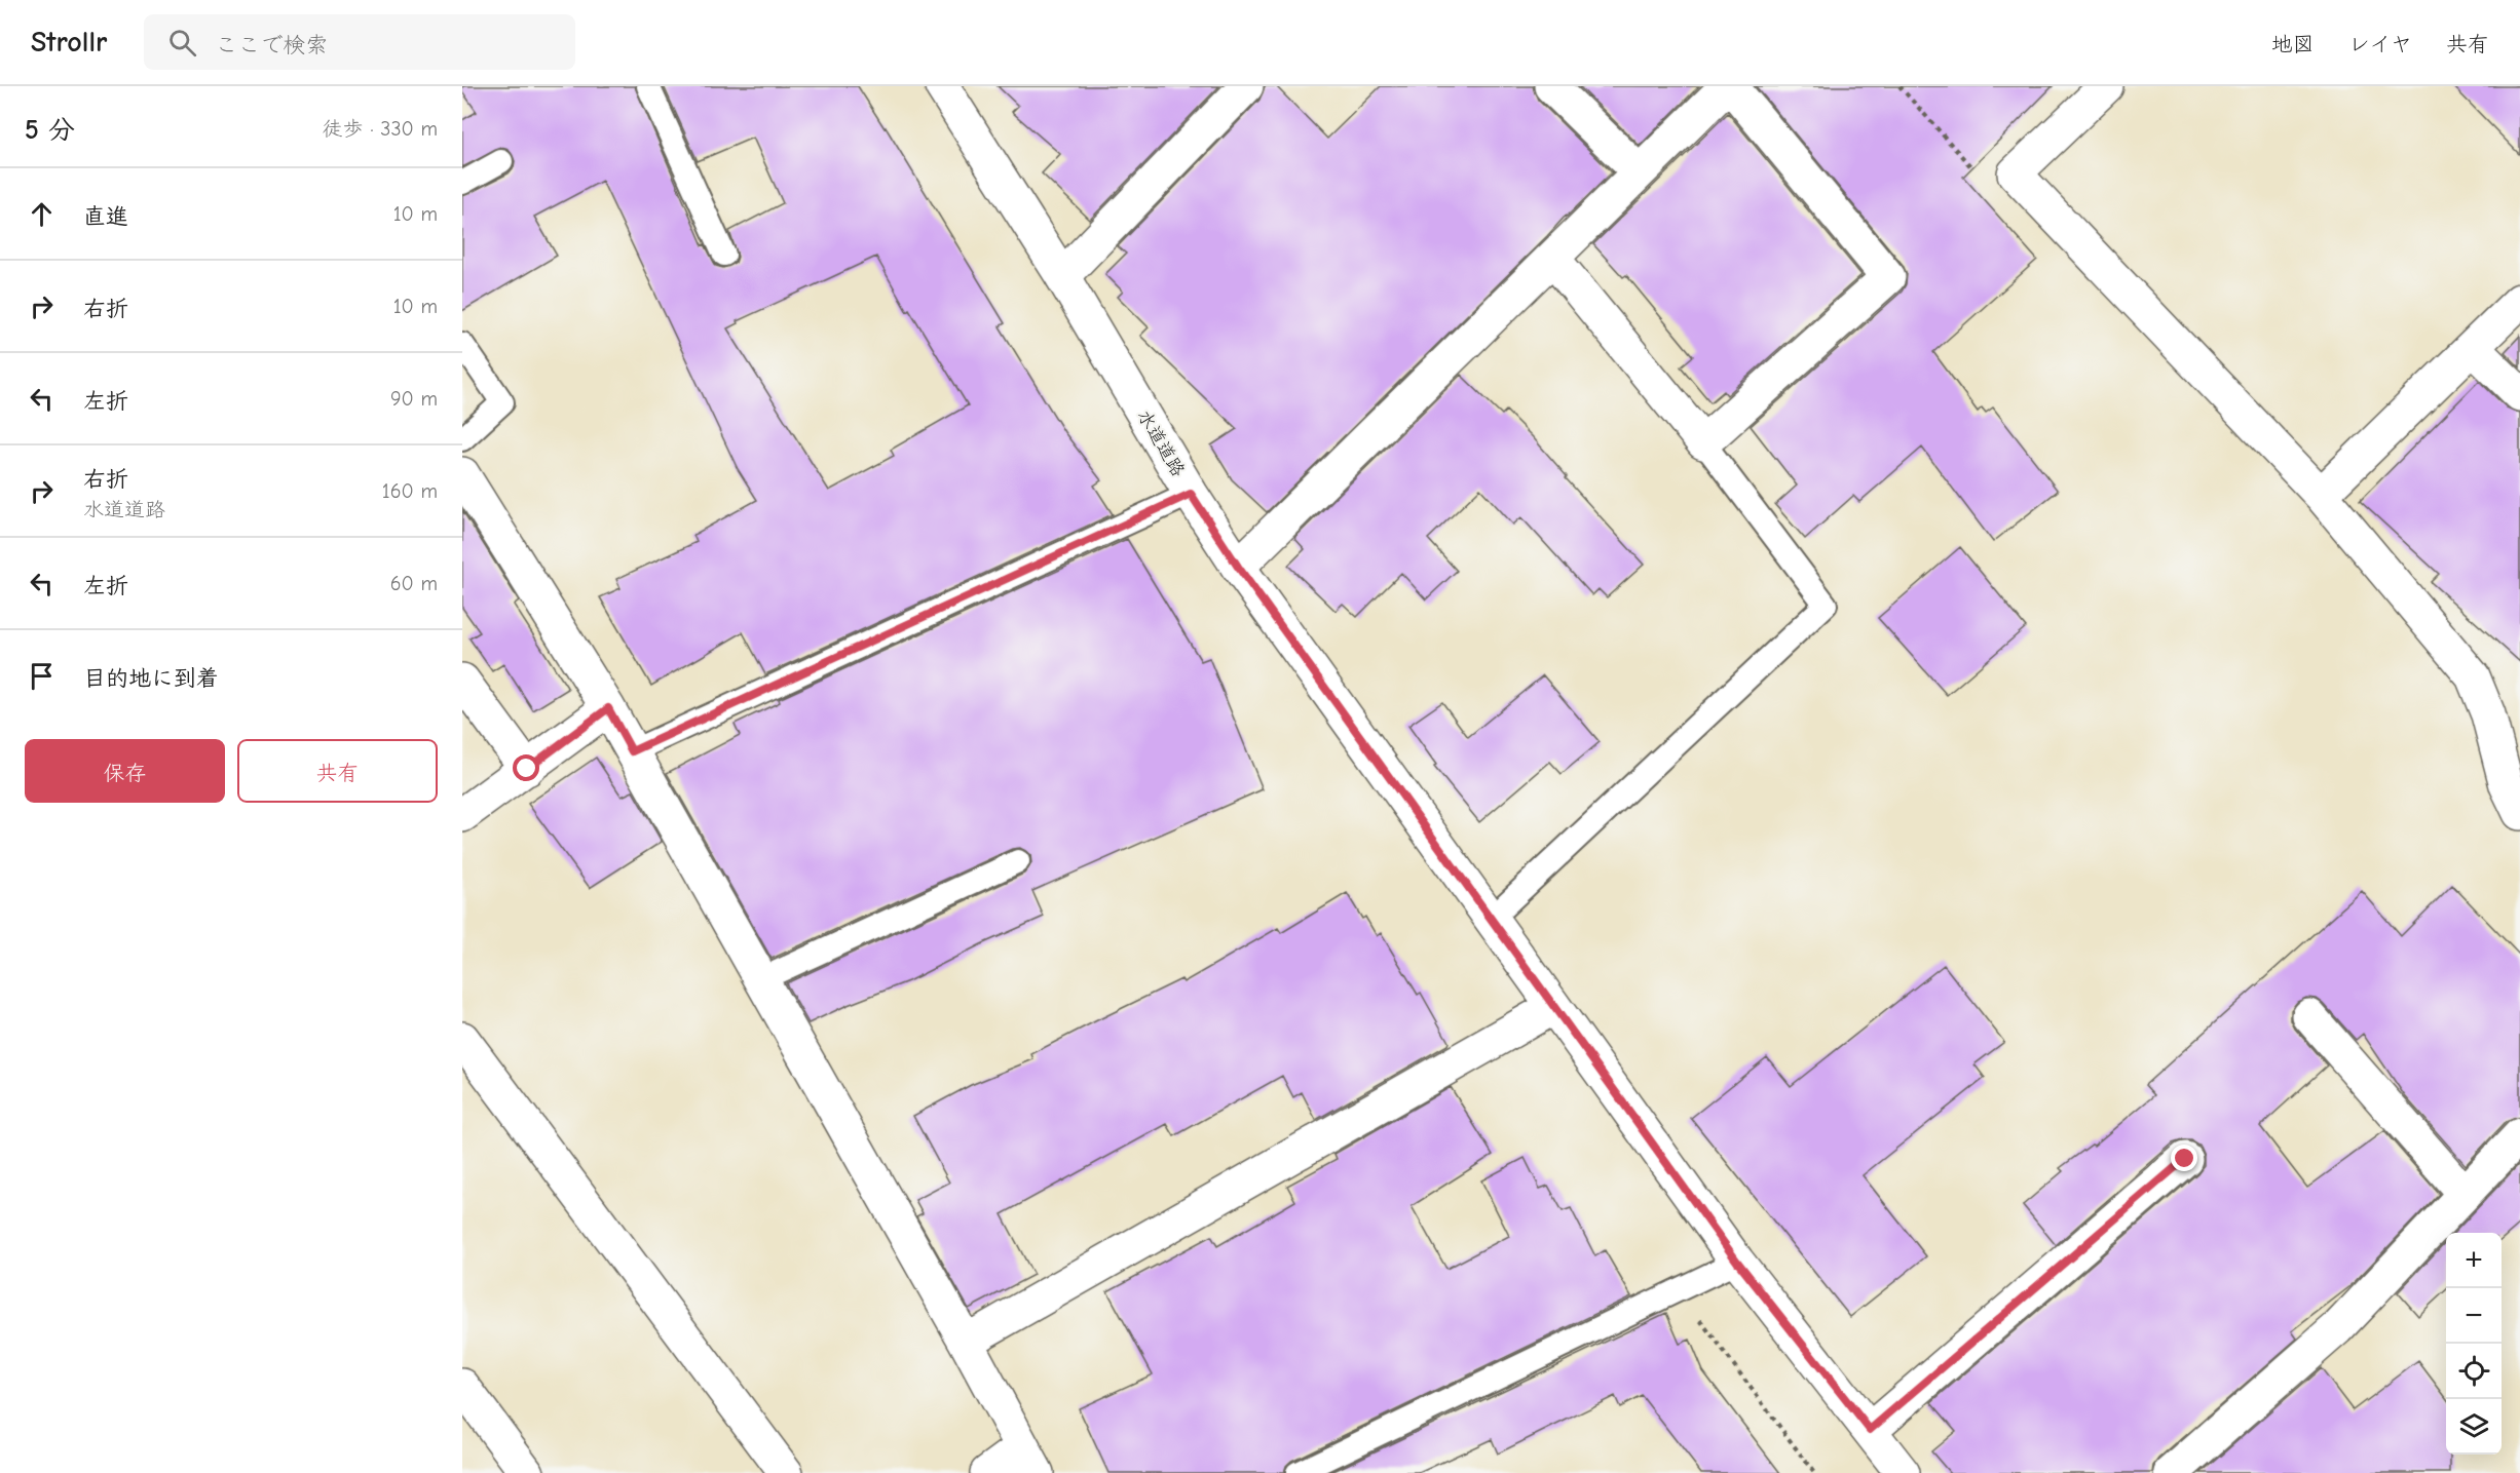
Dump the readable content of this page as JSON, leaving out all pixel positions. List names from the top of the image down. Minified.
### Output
{"streets":{"street":["水道道路"]},"page":{"header":"Strollr","search":"ここで検索","nav":["地図","レイヤ","共有"],"heading":["5 分","徒歩 · 330 m"],"list":[["直進","10 m"],["右折","10 m"],["左折","90 m"],["右折","水道道路","160 m"],["左折","60 m"],"目的地に到着"],"buttons":["保存","共有"],"map_buttons":["+","−"]}}
